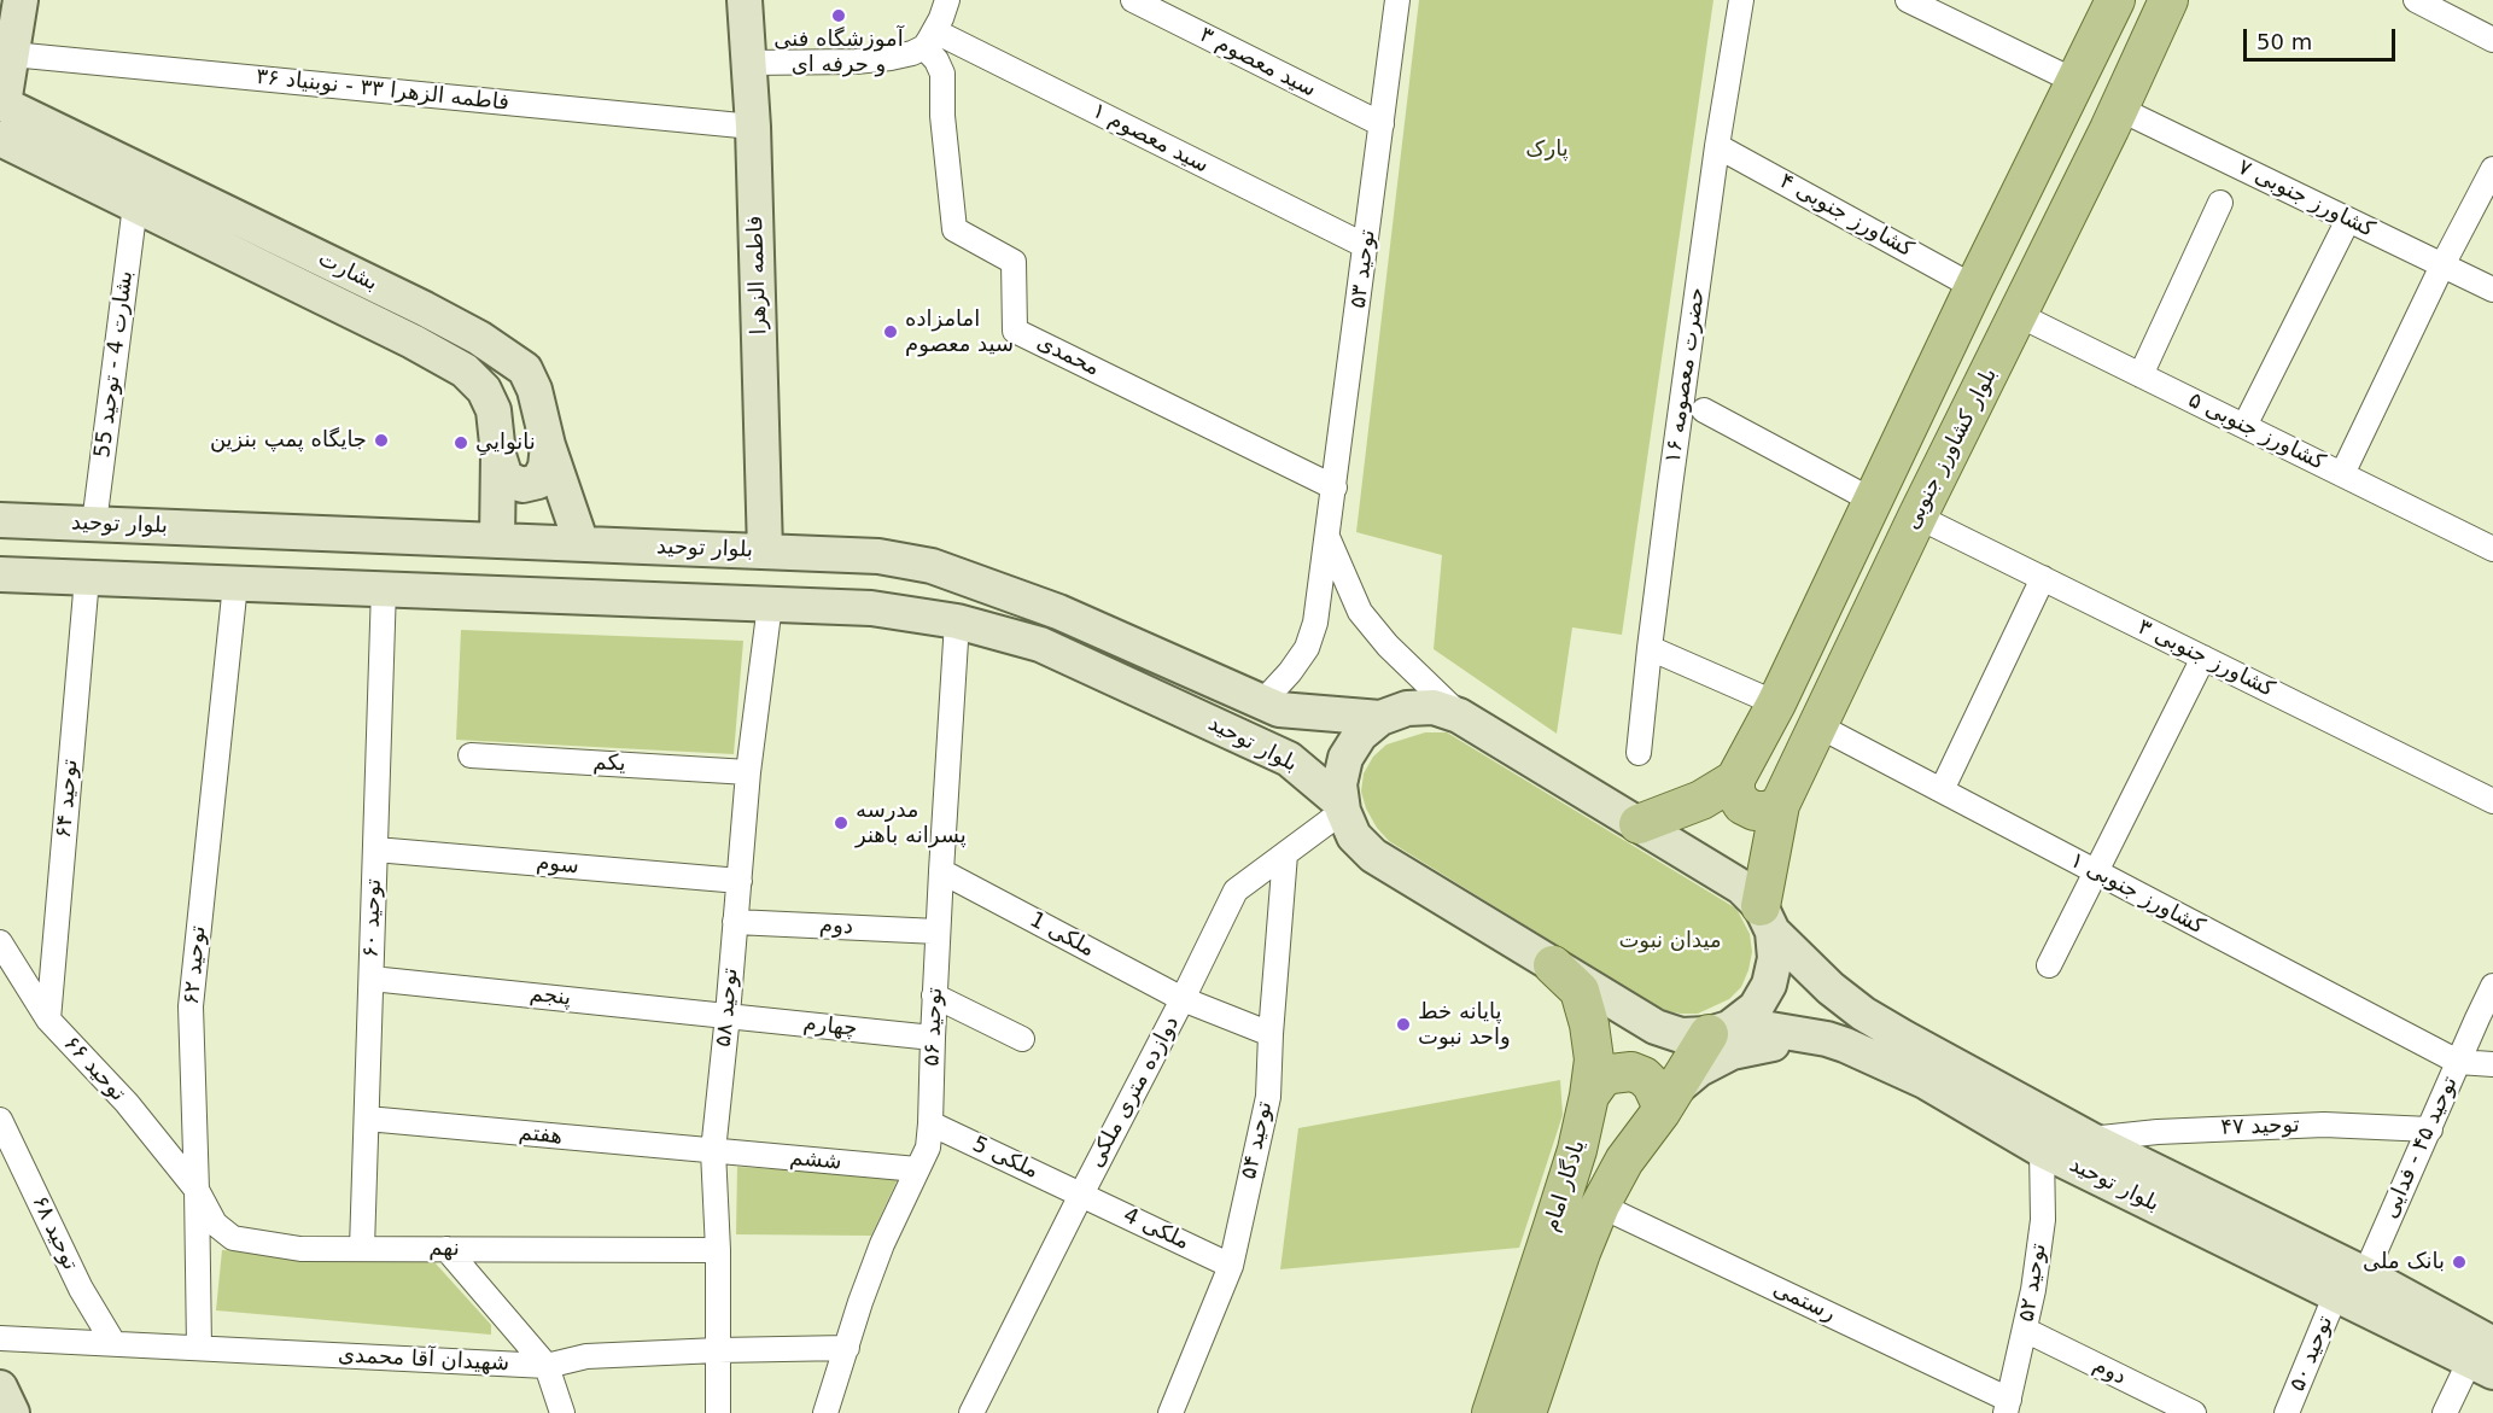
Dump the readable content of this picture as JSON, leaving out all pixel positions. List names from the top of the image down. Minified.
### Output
{"streets":{"main road":["بشارت","فاطمه الزهرا","بلوار کشاورز جنوبی","بلوار توحید","یادگار امام"],"street":["سید معصوم ۳","فاطمه الزهرا ۳۳ - نوبنیاد ۳۶","سید معصوم ۱","کشاورز جنوبی ۷","کشاورز جنوبی ۴","توحید ۵۳","محمدی","بشارت 4 - توحید 55","حضرت معصومه ۱۶","کشاورز جنوبی ۵","کشاورز جنوبی ۳","یکم","توحید ۶۴","سوم","کشاورز جنوبی ۱","توحید ۶۰","دوم","ملکی 1","توحید ۶۲","پنجم","توحید ۵۸","چهارم","توحید ۵۶","توحید ۶۶","دوازده متری ملکی","توحید ۴۷","هفتم","توحید ۵۴","توحید ۴۵ - فدایی","ملکی 5","ششم","ملکی 4","توحید ۶۸","نهم","توحید ۵۲","رستمی","توحید ۵۰","شهیدان آقا محمدی"]},"crossings":[["سید معصوم ۳","توحید ۵۳"],["فاطمه الزهرا ۳۳ - نوبنیاد ۳۶","فاطمه الزهرا"],["سید معصوم ۱","توحید ۵۳"],["سید معصوم ۱","محمدی"],["کشاورز جنوبی ۷","بلوار کشاورز جنوبی"],["کشاورز جنوبی ۴","حضرت معصومه ۱۶"],["توحید ۵۳","محمدی"],["توحید ۵۳","بلوار توحید"],["بشارت","بشارت 4 - توحید 55"],["بشارت","بلوار توحید"],["فاطمه الزهرا","بلوار توحید"],["بشارت 4 - توحید 55","بلوار توحید"],["کشاورز جنوبی ۵","بلوار کشاورز جنوبی"],["بلوار کشاورز جنوبی","بلوار توحید"],["بلوار کشاورز جنوبی","کشاورز جنوبی ۳"],["بلوار کشاورز جنوبی","کشاورز جنوبی ۱"],["بلوار توحید","توحید ۶۴"],["بلوار توحید","توحید ۶۰"],["بلوار توحید","توحید ۶۲"],["بلوار توحید","توحید ۵۸"],["بلوار توحید","توحید ۵۶"],["بلوار توحید","دوازده متری ملکی"],["بلوار توحید","توحید ۴۷"],["بلوار توحید","توحید ۴۵ - فدایی"],["بلوار توحید","یادگار امام"],["بلوار توحید","توحید ۵۲"],["بلوار توحید","توحید ۵۰"],["یکم","توحید ۵۸"],["توحید ۶۴","توحید ۶۶"],["سوم","توحید ۶۰"],["سوم","توحید ۵۸"],["کشاورز جنوبی ۱","توحید ۴۵ - فدایی"],["توحید ۶۰","پنجم"],["توحید ۶۰","هفتم"],["توحید ۶۰","نهم"],["دوم","توحید ۵۸"],["دوم","توحید ۵۶"],["دوم","توحید ۵۲"],["ملکی 1","توحید ۵۶"],["ملکی 1","دوازده متری ملکی"],["ملکی 1","توحید ۵۴"],["توحید ۶۲","توحید ۶۶"],["توحید ۶۲","نهم"],["توحید ۶۲","شهیدان آقا محمدی"],["پنجم","توحید ۵۸"],["پنجم","چهارم"],["توحید ۵۸","چهارم"],["توحید ۵۸","هفتم"],["توحید ۵۸","ششم"],["توحید ۵۸","نهم"],["توحید ۵۸","شهیدان آقا محمدی"],["چهارم","توحید ۵۶"],["توحید ۵۶","ملکی 5"],["توحید ۵۶","ششم"],["توحید ۵۶","شهیدان آقا محمدی"],["توحید ۶۶","نهم"],["دوازده متری ملکی","توحید ۵۴"],["دوازده متری ملکی","ملکی 5"],["دوازده متری ملکی","ملکی 4"],["توحید ۴۷","توحید ۴۵ - فدایی"],["هفتم","ششم"],["توحید ۵۴","ملکی 4"],["ملکی 5","ملکی 4"],["یادگار امام","رستمی"],["توحید ۶۸","شهیدان آقا محمدی"],["توحید ۵۲","رستمی"]],"parks":["پارک","میدان نبوت"],"places":["آموزشگاه فنی و حرفه ای","امامزاده سید معصوم","جایگاه پمپ بنزین","نانواییِ","مدرسه پسرانه باهنر","پایانه خط واحد نبوت","بانک ملی"],"scale_bar":"50 m"}
